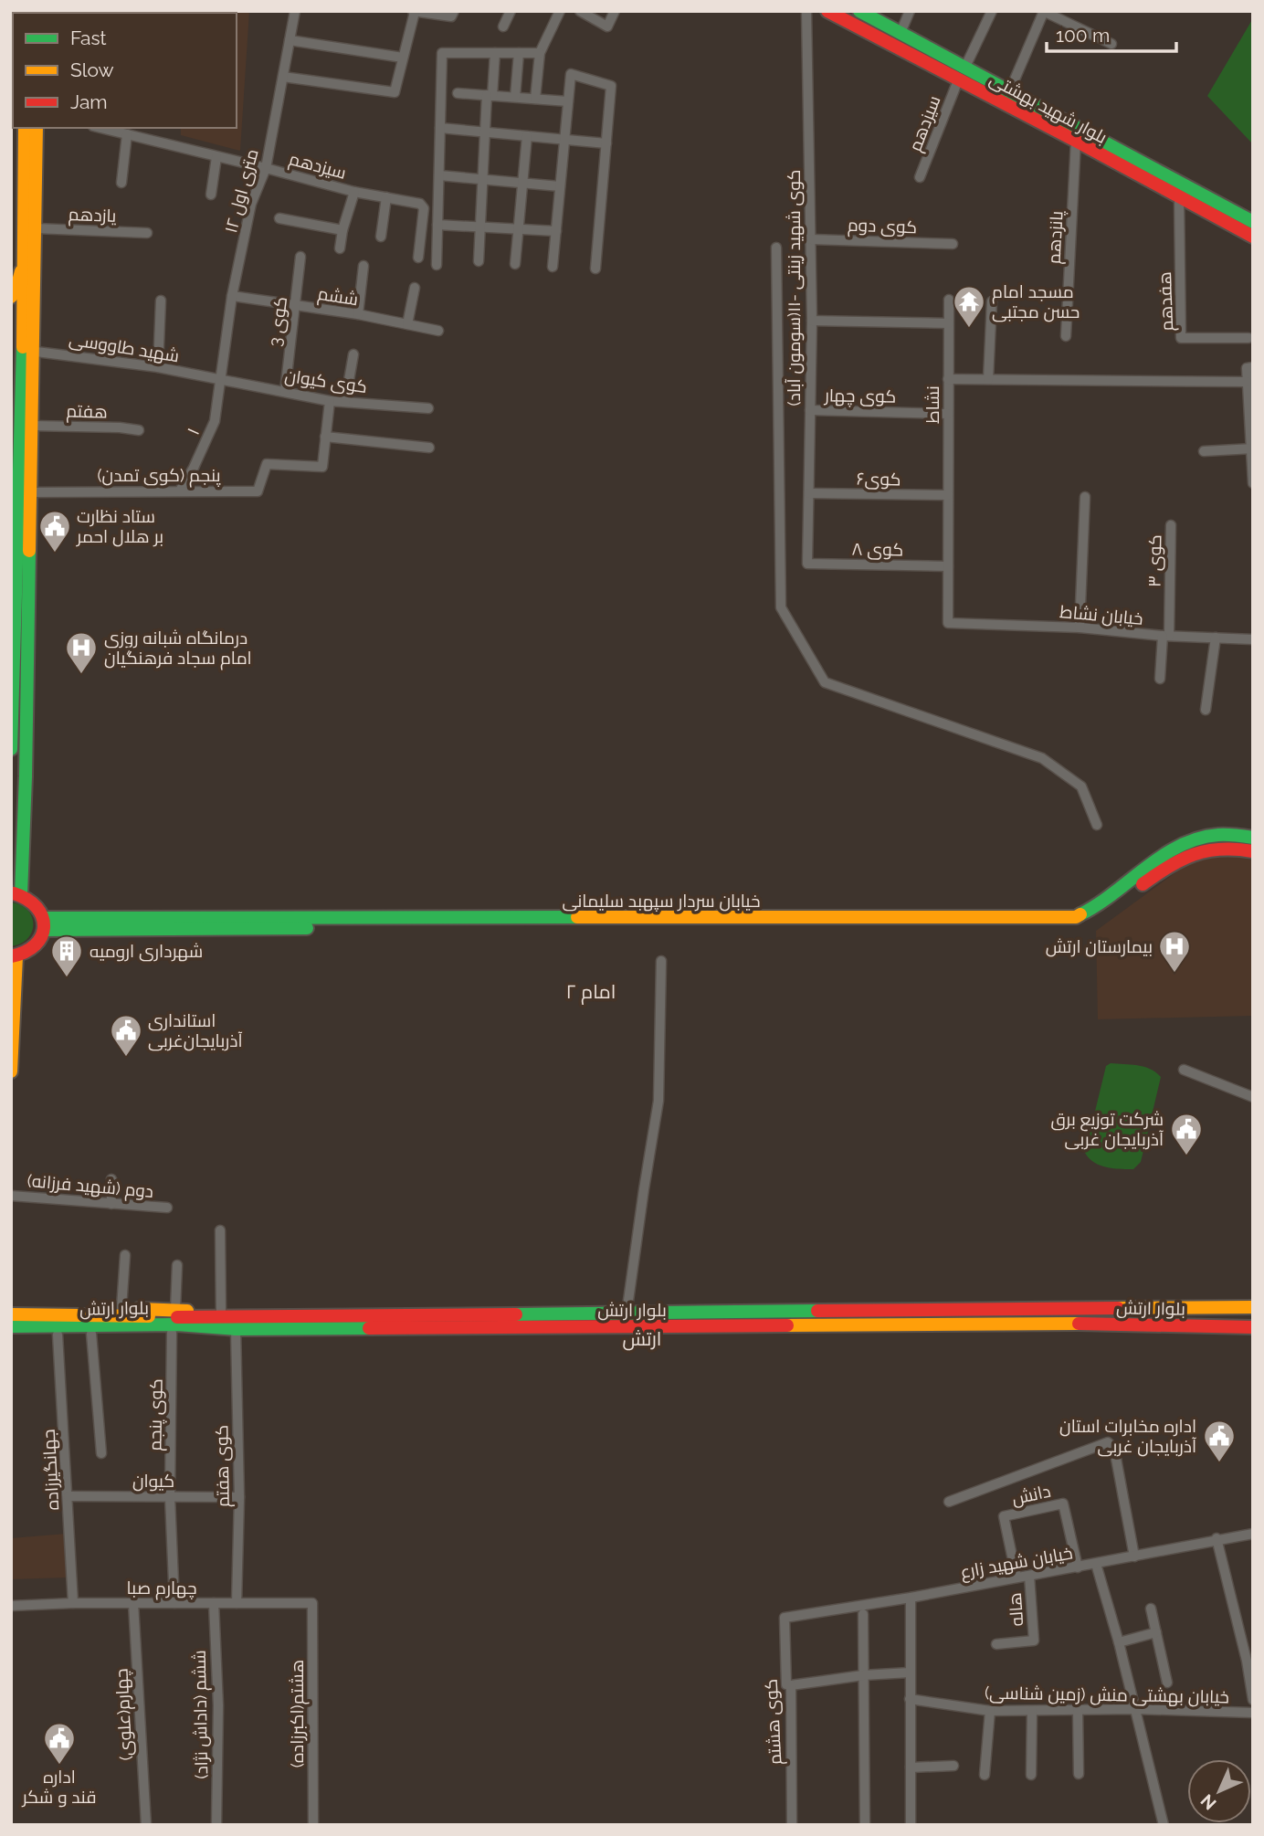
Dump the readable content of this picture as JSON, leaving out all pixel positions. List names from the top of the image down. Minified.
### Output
{"streets":{"main road":["بلوار شهید بهشتی","خیابان سردار سپهبد سلیمانی","بلوار ارتش"],"street":["سیزدهم","۱۲ متری اول","یازدهم","کوی دوم","پانزدهم","کوی شهید زینتی -۱۱(سومون آباد)","ششم","هفدهم","کوی 3","شهید طاووسی","کوی کیوان","کوی چهار","نشاط","هفتم","۱","پنجم (کوی تمدن)","کوی۶","کوی ۸","کوی ۳","خیابان نشاط","دوم (شهید فرزانه)","کوی پنجم","کوی هفتم","جهانگیرزاده","کیوان","دانش","خیابان شهید زارع","چهارم صبا","هاله","خیابان بهشتی منش (زمین شناسی)","هشتم(اکبرزاده)","چهارم(علوی)","ششم (داداش نژاد)","کوی هشتم"]},"crossings":[["بلوار شهید بهشتی","سیزدهم"],["بلوار شهید بهشتی","پانزدهم"],["بلوار شهید بهشتی","هفدهم"],["سیزدهم","۱۲ متری اول"],["۱۲ متری اول","ششم"],["۱۲ متری اول","شهید طاووسی"],["۱۲ متری اول","کوی کیوان"],["۱۲ متری اول","۱"],["کوی دوم","کوی شهید زینتی -۱۱(سومون آباد)"],["کوی شهید زینتی -۱۱(سومون آباد)","کوی چهار"],["کوی شهید زینتی -۱۱(سومون آباد)","کوی۶"],["کوی شهید زینتی -۱۱(سومون آباد)","کوی ۸"],["ششم","کوی 3"],["کوی 3","کوی کیوان"],["شهید طاووسی","کوی کیوان"],["شهید طاووسی","۱"],["کوی کیوان","۱"],["کوی چهار","نشاط"],["نشاط","کوی۶"],["نشاط","کوی ۸"],["نشاط","خیابان نشاط"],["۱","پنجم (کوی تمدن)"],["کوی ۳","خیابان نشاط"],["بلوار ارتش","کوی هفتم"],["کوی پنجم","کیوان"],["کوی پنجم","چهارم صبا"],["کوی هفتم","کیوان"],["کوی هفتم","چهارم صبا"],["جهانگیرزاده","کیوان"],["جهانگیرزاده","چهارم صبا"],["دانش","خیابان شهید زارع"],["خیابان شهید زارع","هاله"],["خیابان شهید زارع","کوی هشتم"],["چهارم صبا","هشتم(اکبرزاده)"],["چهارم صبا","چهارم(علوی)"],["چهارم صبا","ششم (داداش نژاد)"]],"districts":["امام ۲","ارتش"],"places":{"temple":["مسجد امام حسن مجتبی"],"public building":["ستاد نظارت بر هلال احمر","استانداری آذربایجان‌غربی","شرکت توزیع برق آذربایجان غربی","اداره مخابرات استان آذربایجان غربی","اداره قند و شکر"],"hospital":["درمانگاه شبانه روزی امام سجاد فرهنگیان","بیمارستان ارتش"],"building":["شهرداری ارومیه"]},"legend":["Fast","Slow","Jam"],"scale_bar":"100 m","north":"bottom left"}
